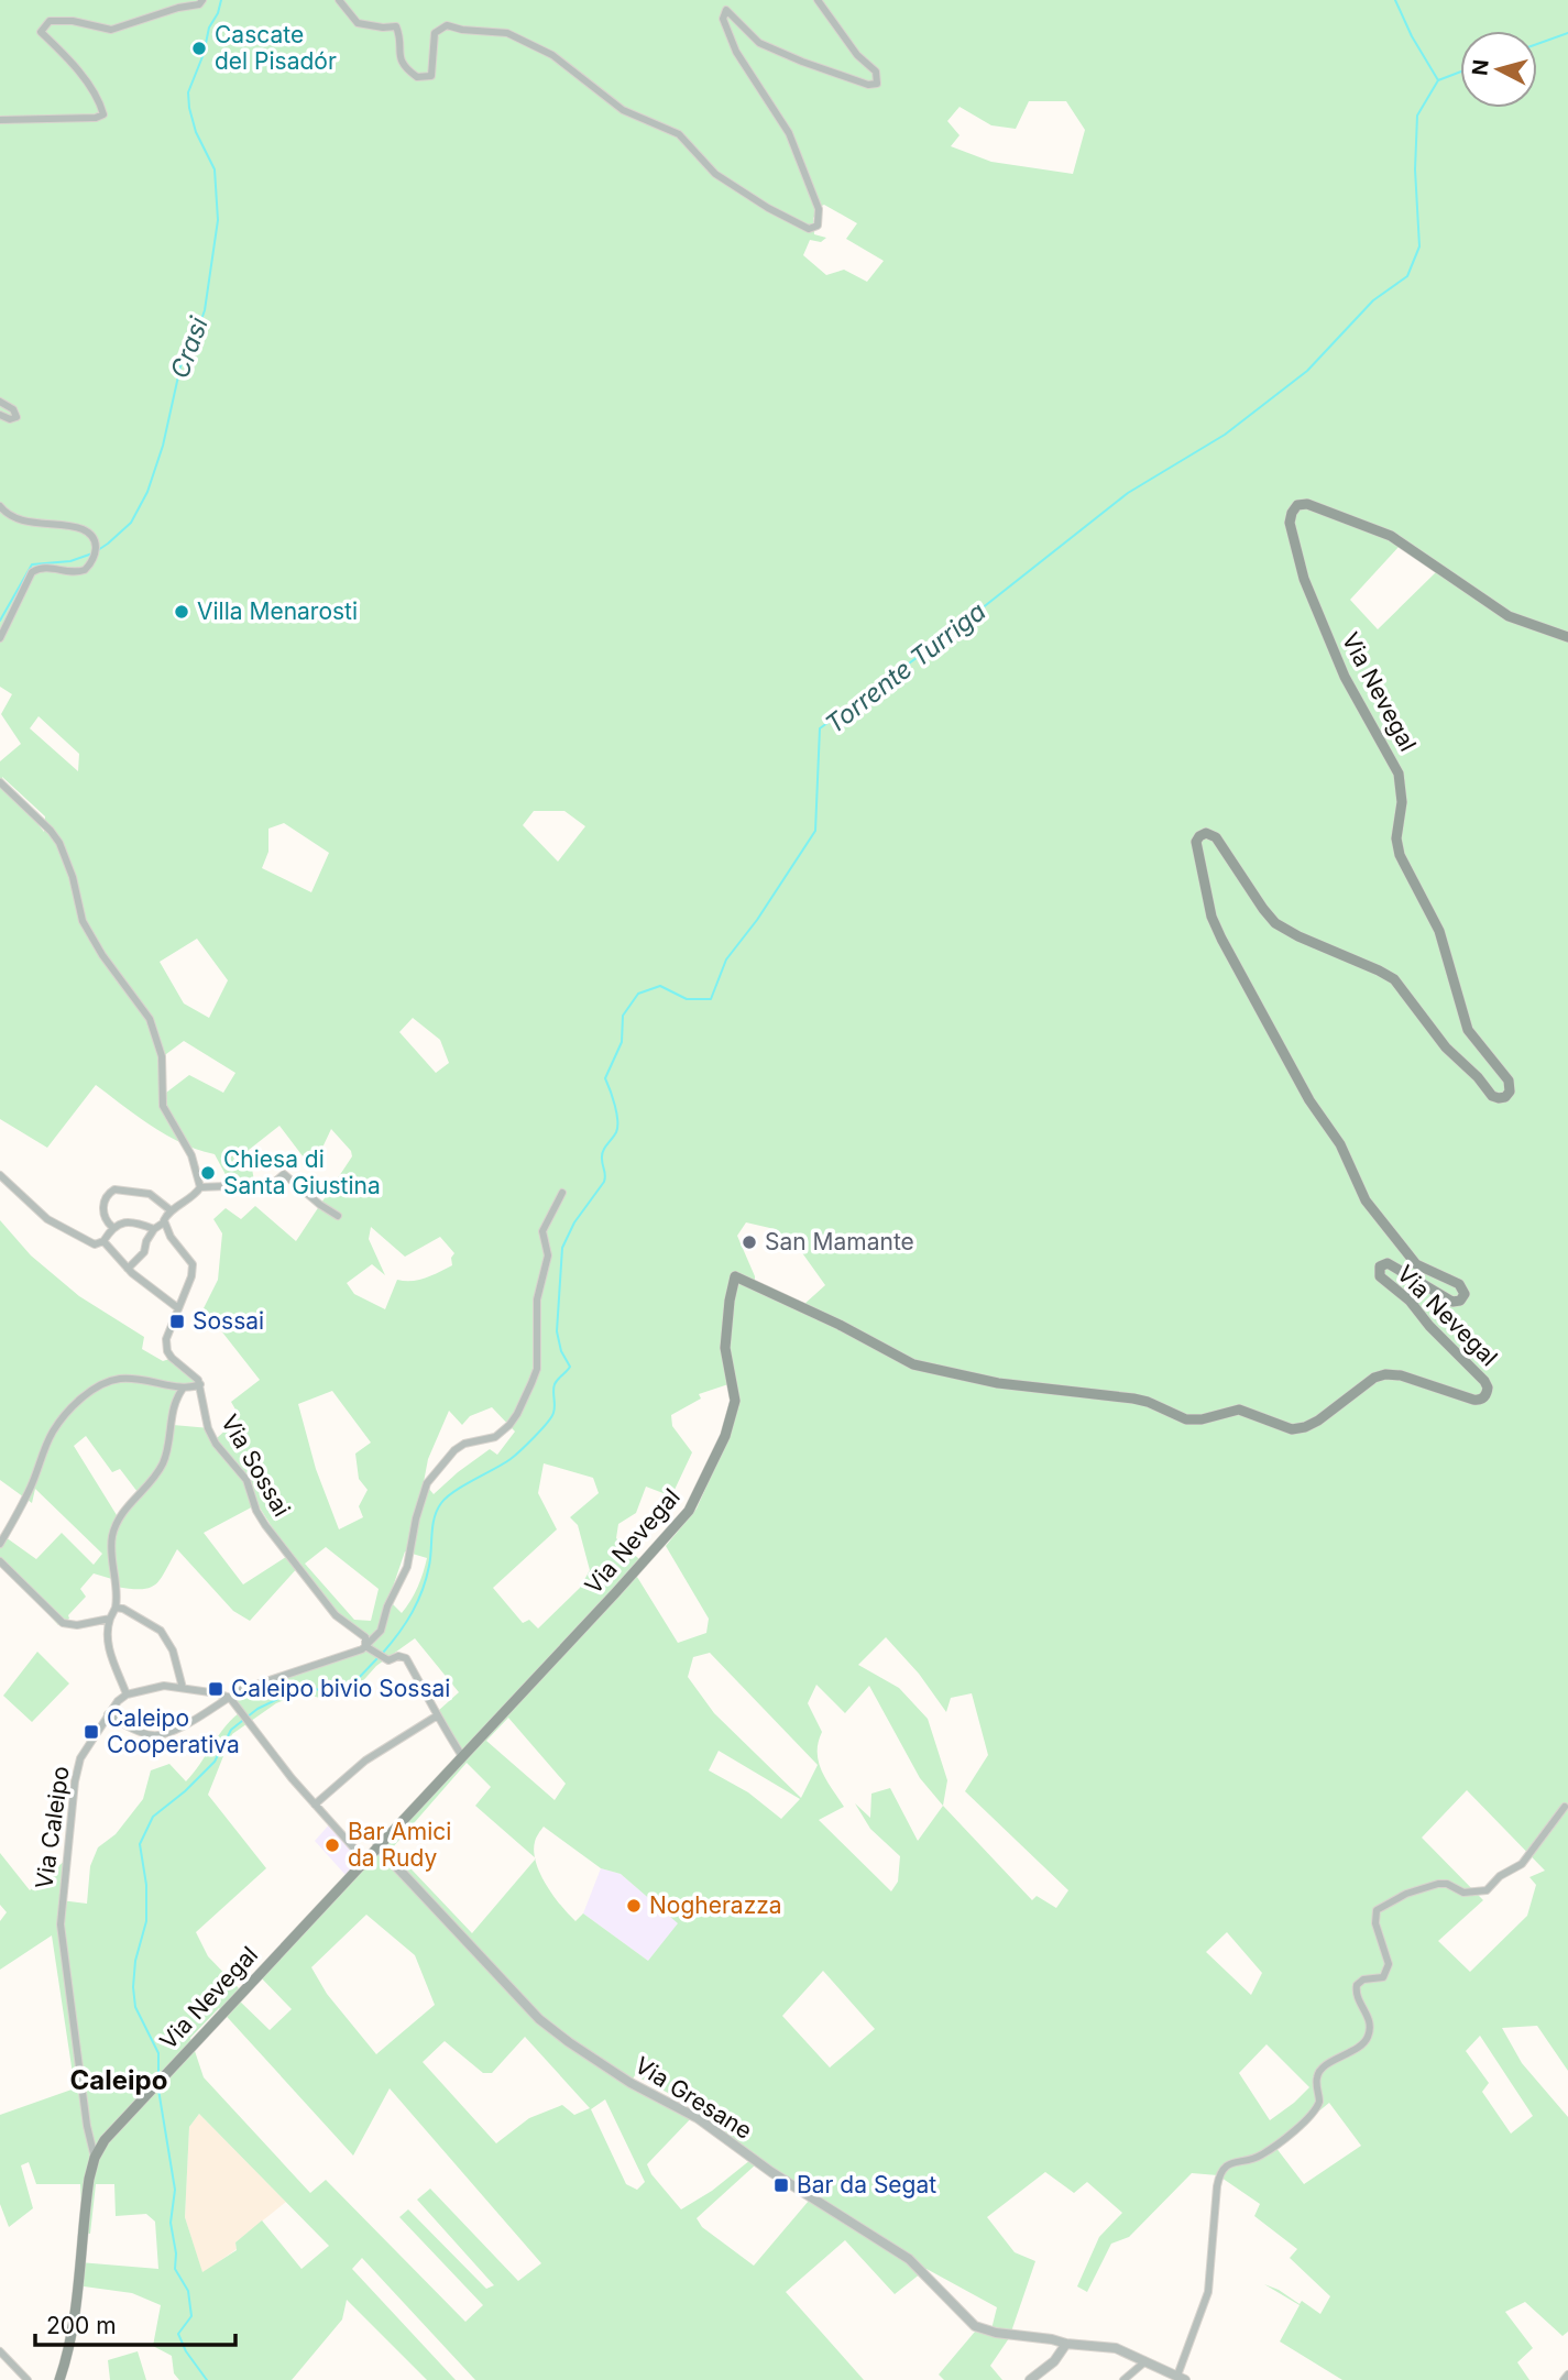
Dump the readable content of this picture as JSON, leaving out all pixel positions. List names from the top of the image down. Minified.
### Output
{"streets":{"main road":["Via Nevegal"],"street":["Via Sossai","Via Caleipo","Via Gresane"]},"crossings":[["Via Nevegal","Via Caleipo"],["Via Nevegal","Via Gresane"]],"districts":["Caleipo"],"water":["Crasi","Torrente Turriga"],"places":{"other":["Cascate del Pisadór","Villa Menarosti","Chiesa di Santa Giustina","San Mamante","Bar Amici da Rudy","Nogherazza"],"transit":["Sossai","Caleipo bivio Sossai","Caleipo Cooperativa","Bar da Segat"]},"scale_bar":"200 m","north":"left"}
